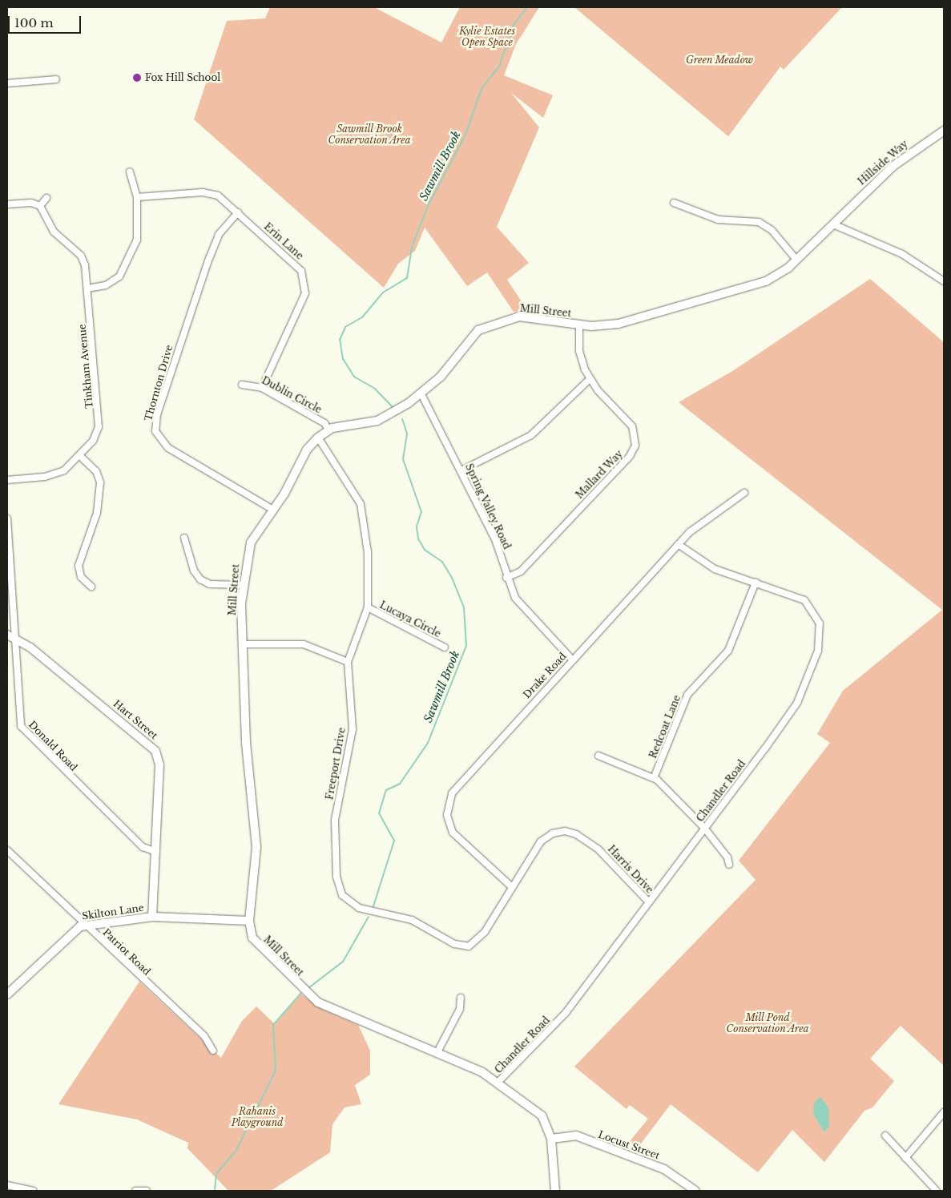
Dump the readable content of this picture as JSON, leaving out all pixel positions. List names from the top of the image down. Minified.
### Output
{"streets":{"street":["Hillside Way","Erin Lane","Mill Street","Tinkham Avenue","Thornton Drive","Dublin Circle","Mallard Way","Spring Valley Road","Lucaya Circle","Drake Road","Hart Street","Redcoat Lane","Donald Road","Freeport Drive","Chandler Road","Harris Drive","Skilton Lane","Patriot Road","Locust Street"]},"crossings":[["Hillside Way","Mill Street"],["Erin Lane","Thornton Drive"],["Erin Lane","Dublin Circle"],["Mill Street","Thornton Drive"],["Mill Street","Dublin Circle"],["Mill Street","Mallard Way"],["Mill Street","Spring Valley Road"],["Mill Street","Freeport Drive"],["Mill Street","Chandler Road"],["Mill Street","Skilton Lane"],["Mill Street","Locust Street"],["Mallard Way","Spring Valley Road"],["Spring Valley Road","Drake Road"],["Lucaya Circle","Freeport Drive"],["Drake Road","Freeport Drive"],["Drake Road","Chandler Road"],["Drake Road","Harris Drive"],["Hart Street","Donald Road"],["Hart Street","Skilton Lane"],["Redcoat Lane","Chandler Road"],["Freeport Drive","Harris Drive"],["Chandler Road","Harris Drive"],["Skilton Lane","Patriot Road"]],"water":["Sawmill Brook"],"parks":["Kylie Estates Open Space","Green Meadow","Sawmill Brook Conservation Area","Mill Pond Conservation Area","Rahanis Playground"],"places":["Fox Hill School"],"scale_bar":"100 m"}
